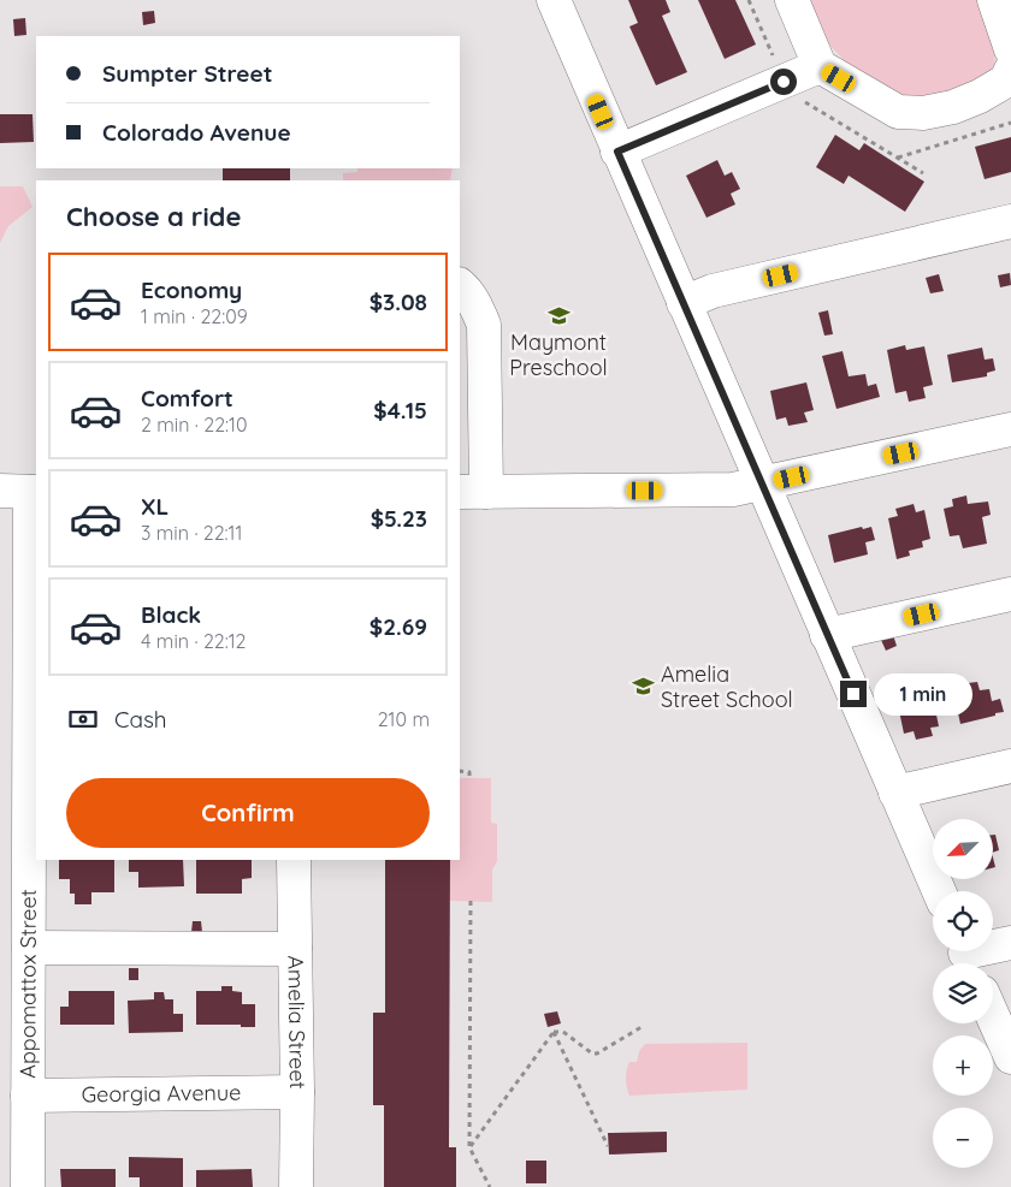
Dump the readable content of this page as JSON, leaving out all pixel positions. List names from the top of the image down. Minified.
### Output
{"streets":{"street":["Appomattox Street","Amelia Street","Georgia Avenue"]},"crossings":[["Appomattox Street","Georgia Avenue"],["Amelia Street","Georgia Avenue"]],"places":{"school or university":["Maymont Preschool","Amelia Street School"]},"north":"bottom left","page":{"banner":["Sumpter Street","Colorado Avenue"],"heading":"Choose a ride","list":[{"name":"Economy","note":"1 min · 22:09","value":"$3.08"},{"name":"Comfort","note":"2 min · 22:10","value":"$4.15"},{"name":"XL","note":"3 min · 22:11","value":"$5.23"},{"name":"Black","note":"4 min · 22:12","value":"$2.69"}],"bubble":"1 min","pay":["Cash","210 m"],"buttons":"Confirm","map_buttons":["+","−"]}}
